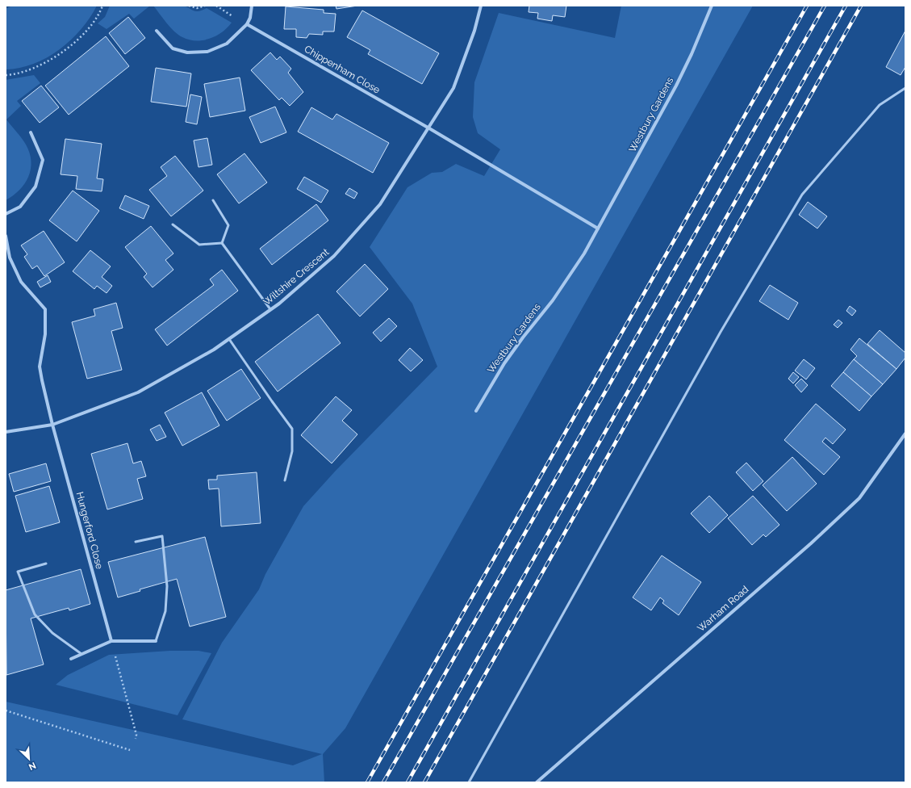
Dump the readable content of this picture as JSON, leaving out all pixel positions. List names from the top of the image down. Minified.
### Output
{"streets":{"street":["Chippenham Close","Westbury Gardens","Wiltshire Crescent","Hungerford Close","Warham Road"]},"crossings":[["Chippenham Close","Wiltshire Crescent"],["Wiltshire Crescent","Hungerford Close"]],"north":"bottom right"}
